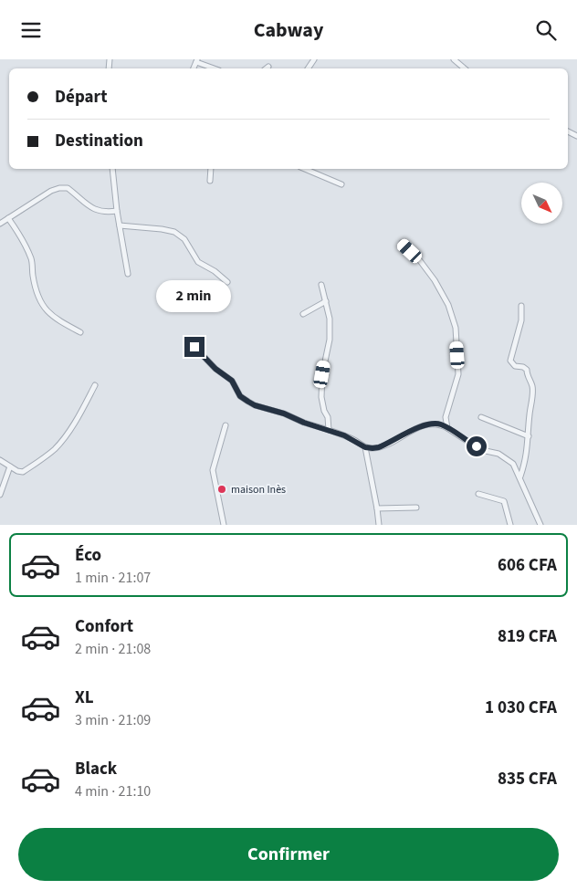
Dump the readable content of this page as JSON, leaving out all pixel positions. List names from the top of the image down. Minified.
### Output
{"places":["maison Inès"],"north":"bottom right","page":{"header":"Cabway","banner":["Départ","Destination"],"bubble":"2 min","list":[{"name":"Éco","note":"1 min · 21:07","value":"606 CFA"},{"name":"Confort","note":"2 min · 21:08","value":"819 CFA"},{"name":"XL","note":"3 min · 21:09","value":"1 030 CFA"},{"name":"Black","note":"4 min · 21:10","value":"835 CFA"}],"buttons":"Confirmer"}}
